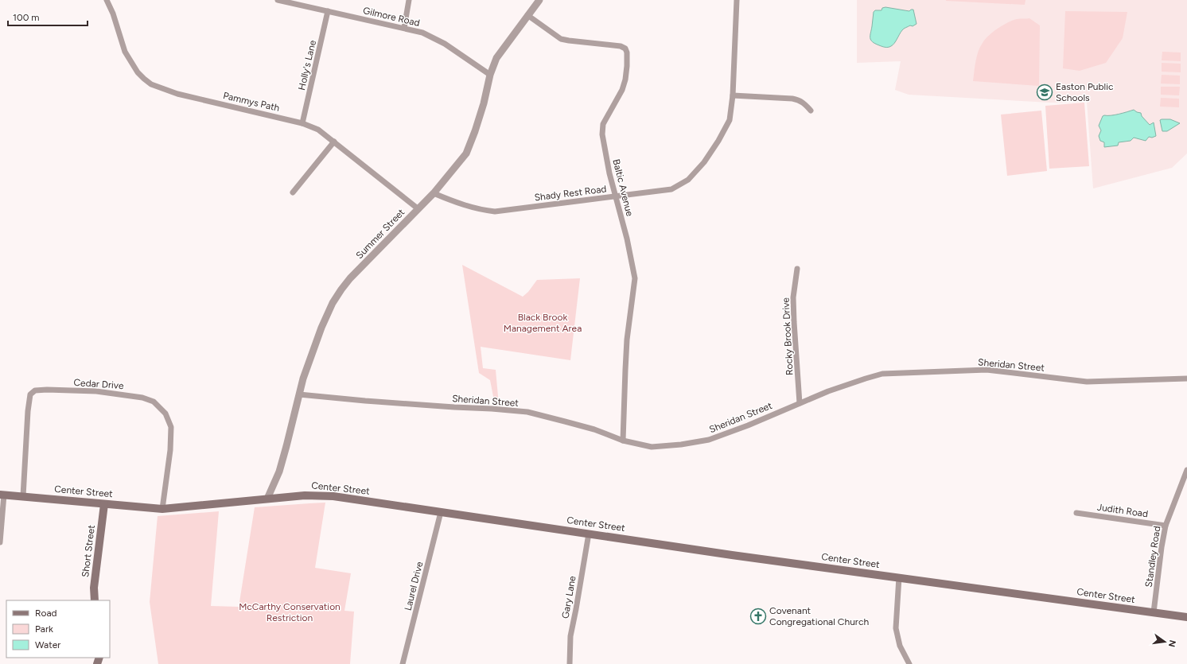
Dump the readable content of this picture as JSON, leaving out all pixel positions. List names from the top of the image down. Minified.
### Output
{"streets":{"main road":["Center Street","Short Street"],"street":["Gilmore Road","Holly's Lane","Pammys Path","Baltic Avenue","Shady Rest Road","Summer Street","Rocky Brook Drive","Sheridan Street","Cedar Drive","Judith Road","Standley Road","Laurel Drive","Gary Lane"]},"crossings":[["Gilmore Road","Holly's Lane"],["Gilmore Road","Summer Street"],["Holly's Lane","Pammys Path"],["Pammys Path","Summer Street"],["Baltic Avenue","Shady Rest Road"],["Baltic Avenue","Summer Street"],["Baltic Avenue","Sheridan Street"],["Shady Rest Road","Summer Street"],["Summer Street","Sheridan Street"],["Summer Street","Center Street"],["Rocky Brook Drive","Sheridan Street"],["Cedar Drive","Center Street"],["Center Street","Short Street"],["Center Street","Standley Road"],["Center Street","Laurel Drive"],["Center Street","Gary Lane"],["Judith Road","Standley Road"]],"parks":["Black Brook Management Area","McCarthy Conservation Restriction"],"places":{"school or university":["Easton Public Schools"],"church":["Covenant Congregational Church"]},"legend":["Road","Park","Water"],"scale_bar":"100 m","north":"right"}
